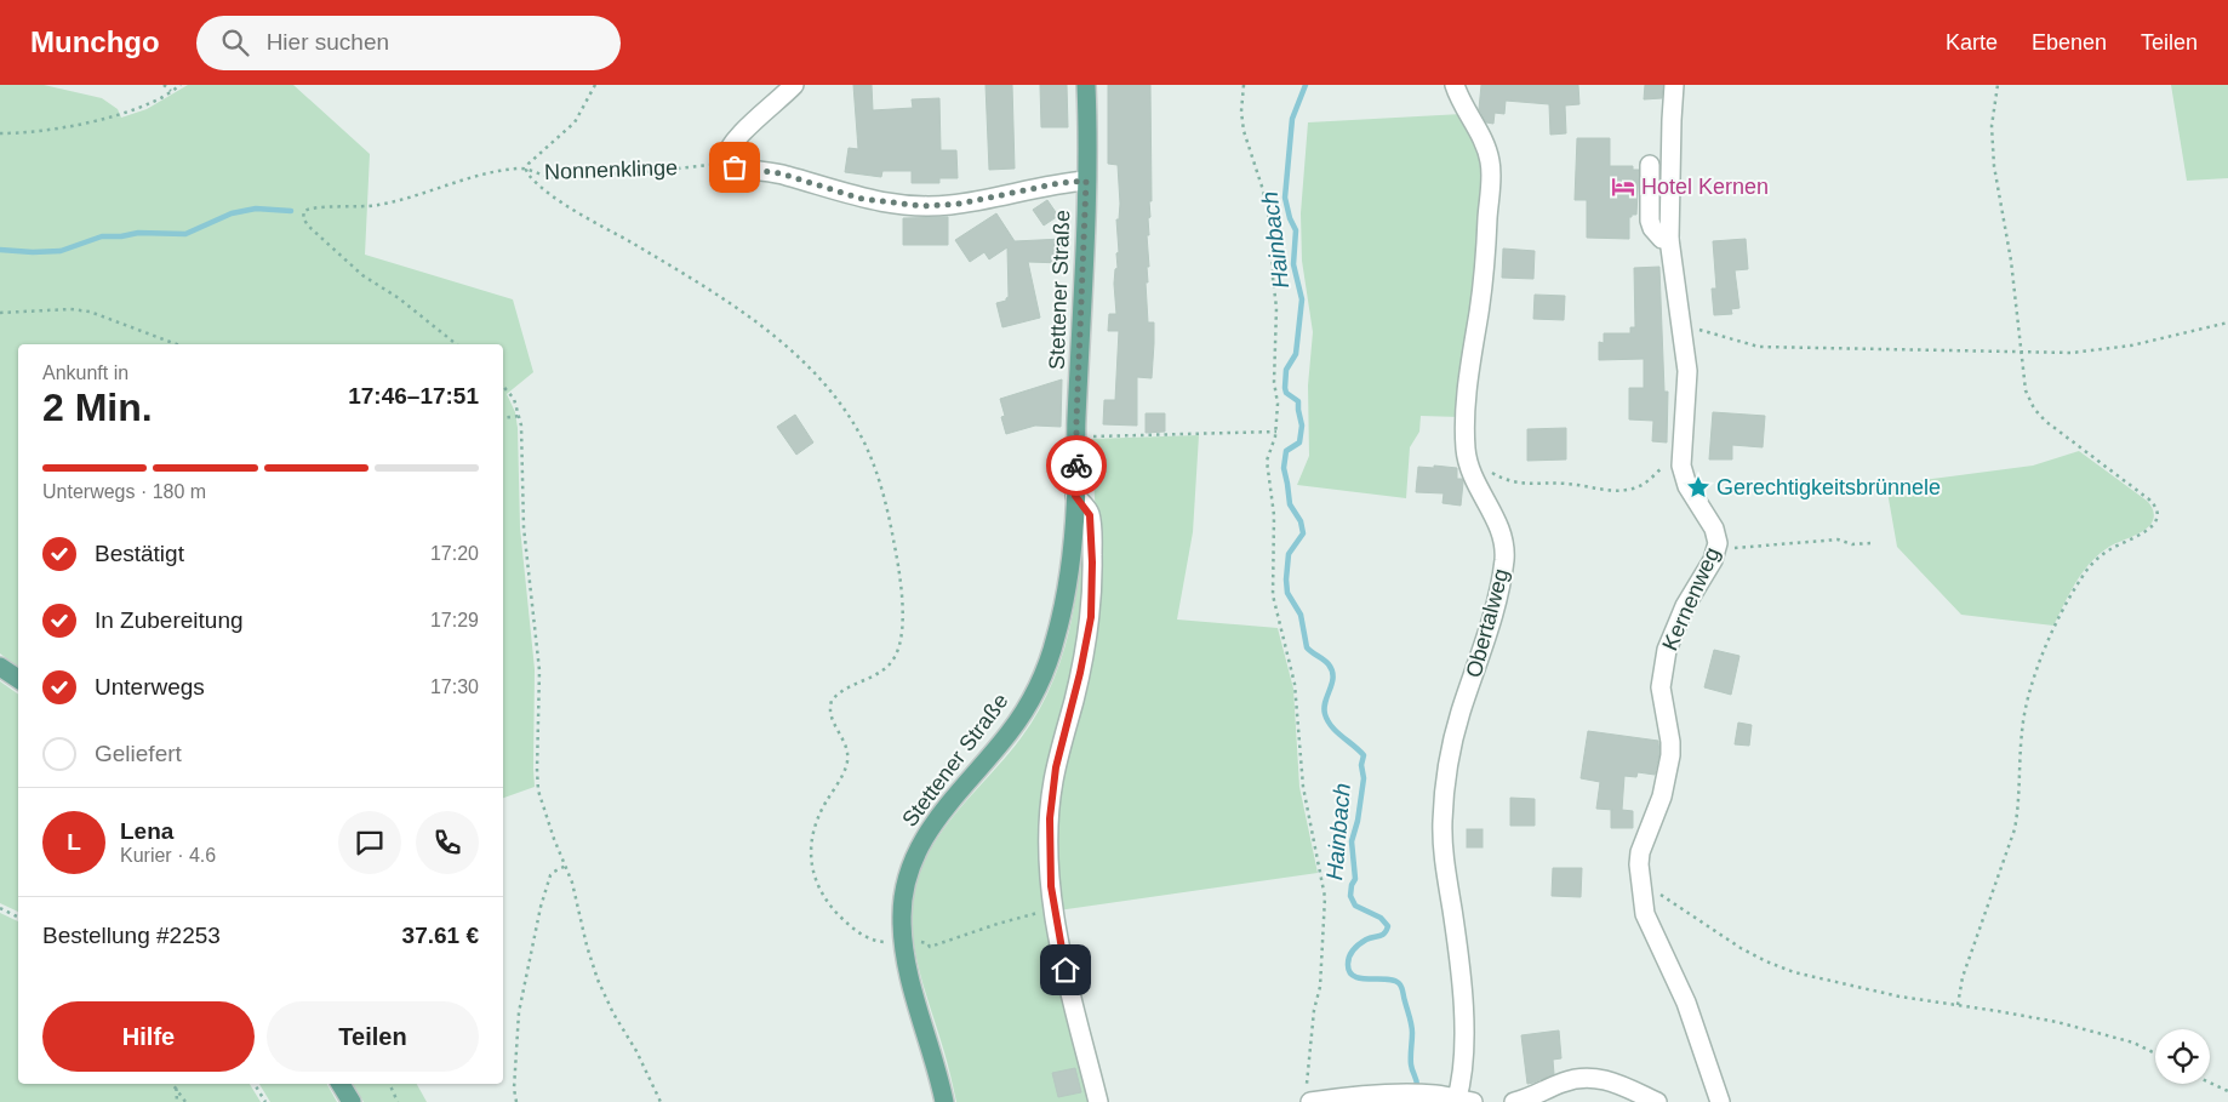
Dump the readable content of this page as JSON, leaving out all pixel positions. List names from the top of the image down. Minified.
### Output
{"streets":{"main road":["Stettener Straße"],"street":["Kernenweg","Obertalweg"],"path":["Nonnenklinge"]},"water":["Hainbach"],"places":{"hotel":["Hotel Kernen"],"place":["Gerechtigkeitsbrünnele"]},"page":{"header":"Munchgo","search":"Hier suchen","nav":["Karte","Ebenen","Teilen"],"heading":["2 Min.","Ankunft in","17:46–17:51"],"panel":["Lena","Kurier · 4.6","Bestellung #2253","37.61 €"],"bar":"Unterwegs · 180 m","list":[["Bestätigt","17:20"],["In Zubereitung","17:29"],["Unterwegs","17:30"],"Geliefert"],"round":"L","buttons":["Hilfe","Teilen"]}}
